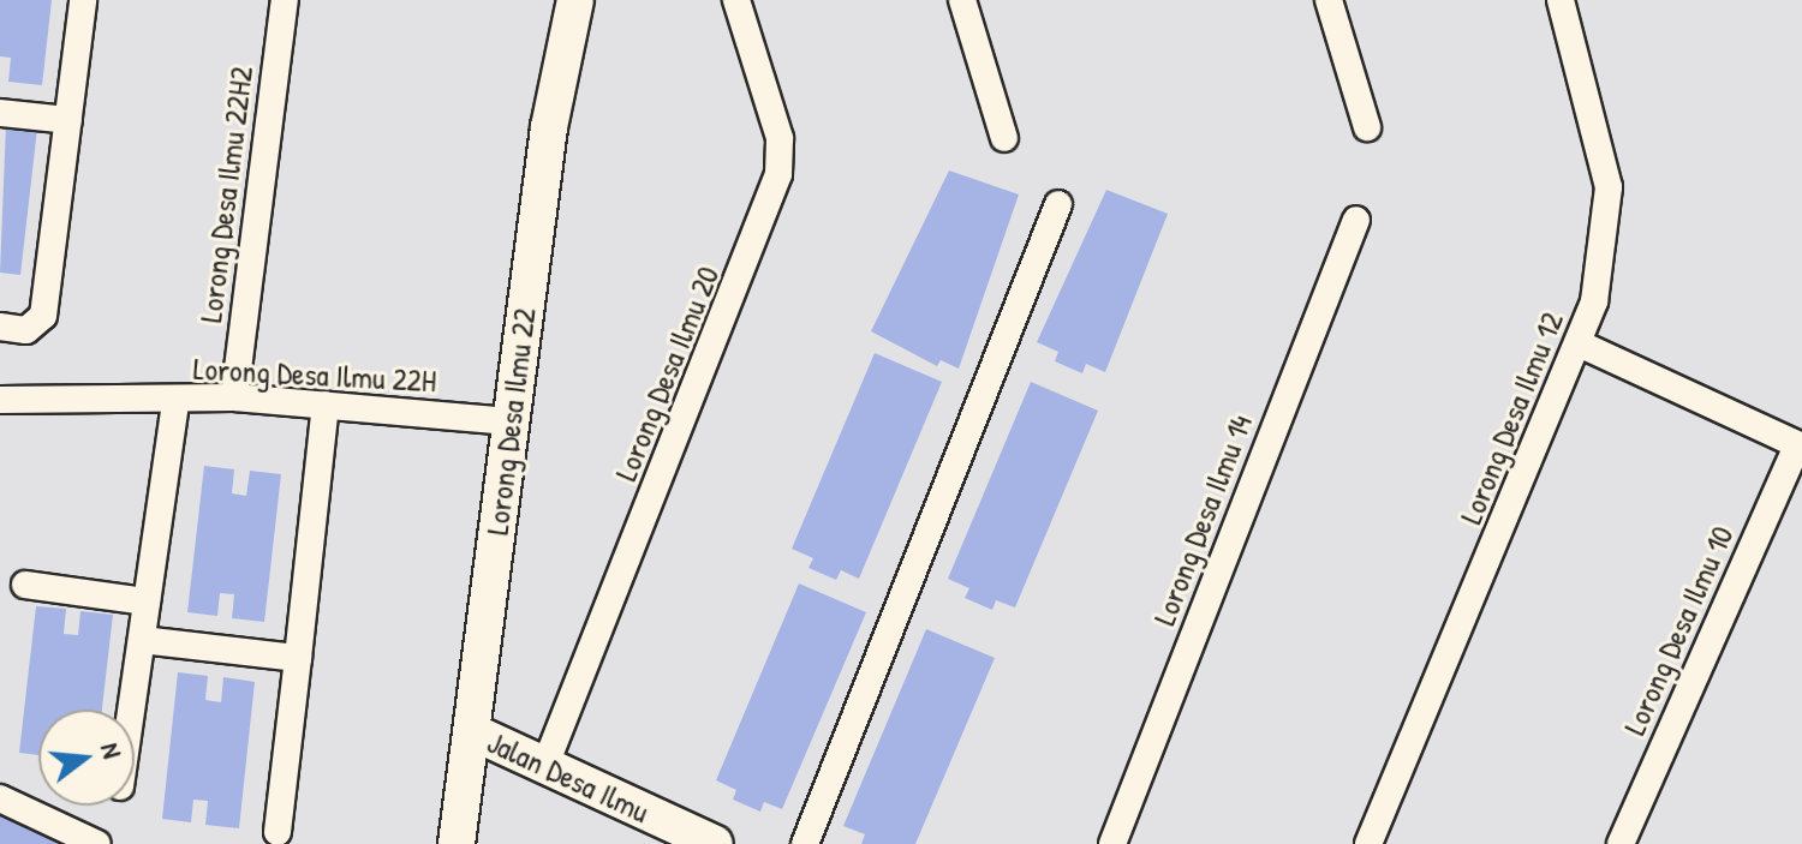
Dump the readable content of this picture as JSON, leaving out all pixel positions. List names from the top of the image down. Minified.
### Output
{"streets":{"street":["Lorong Desa Ilmu 22H2","Lorong Desa Ilmu 20","Lorong Desa Ilmu 22H","Lorong Desa Ilmu 12","Lorong Desa Ilmu 22","Lorong Desa Ilmu 14","Lorong Desa Ilmu 10","Jalan Desa Ilmu"]},"crossings":[["Lorong Desa Ilmu 22H2","Lorong Desa Ilmu 22H"],["Lorong Desa Ilmu 20","Jalan Desa Ilmu"],["Lorong Desa Ilmu 22H","Lorong Desa Ilmu 22"],["Lorong Desa Ilmu 22","Jalan Desa Ilmu"]],"north":"right"}
